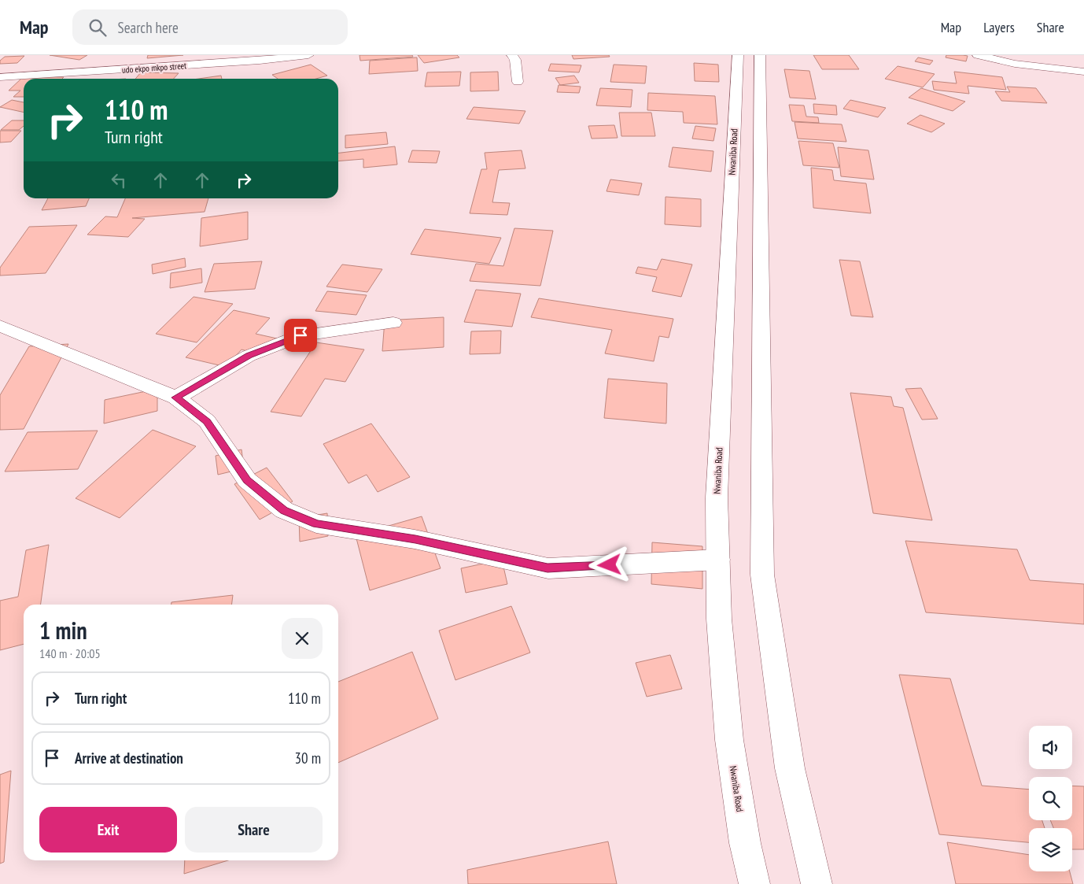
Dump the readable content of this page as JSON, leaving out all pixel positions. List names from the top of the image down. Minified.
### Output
{"streets":{"main road":["udo ekpo mkpo street","Nwaniba Road"]},"page":{"header":"Map","search":"Search here","nav":["Map","Layers","Share"],"turn":["110 m","Turn right"],"heading":["1 min","140 m · 20:05"],"list":[{"name":"Turn right","value":"110 m"},{"name":"Arrive at destination","value":"30 m"}],"buttons":["Exit","Share"]}}
